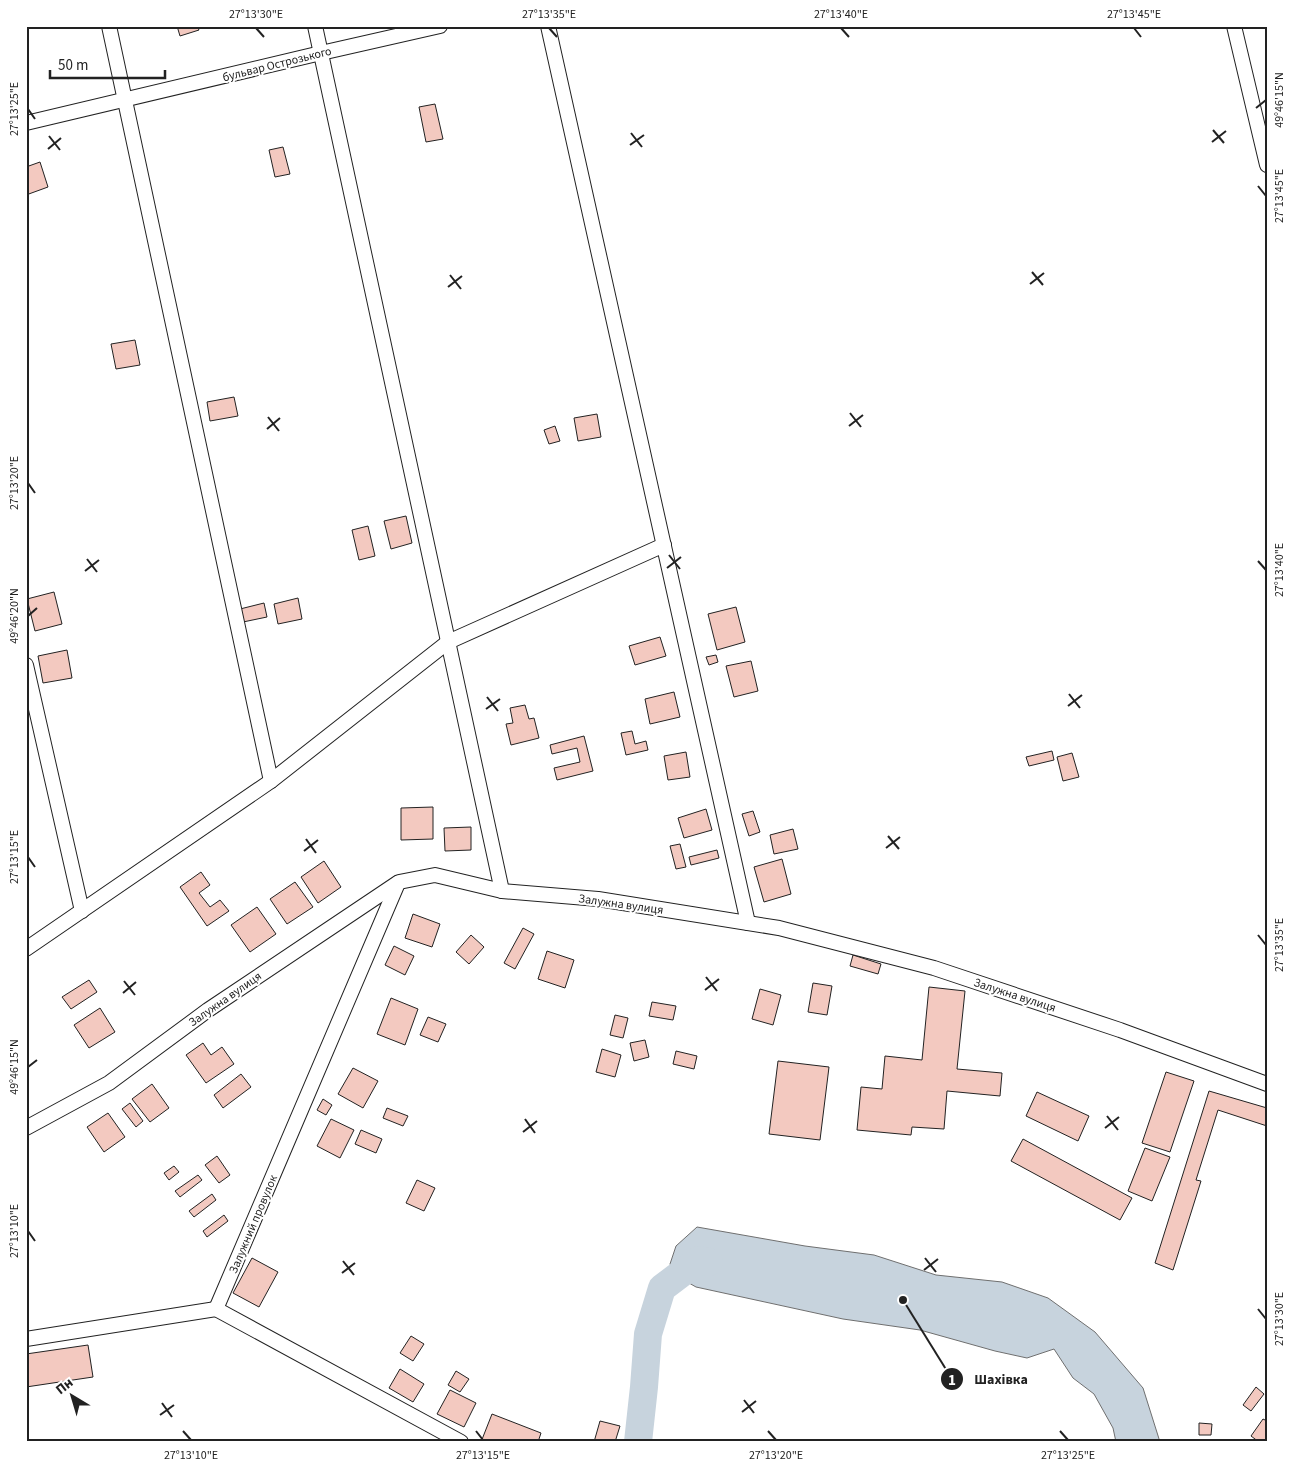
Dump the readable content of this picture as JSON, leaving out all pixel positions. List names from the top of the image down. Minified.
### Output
{"streets":{"street":["бульвар Острозького","Залужна вулиця","Залужний провулок"]},"crossings":[["Залужна вулиця","Залужний провулок"]],"places":["Шахівка"],"scale_bar":"50 m","north":"top left","coordinates":["27°13'30\"E","27°13'35\"E","27°13'40\"E","27°13'45\"E","49°46'15\"N","27°13'25\"E","27°13'20\"E","49°46'20\"N","27°13'15\"E","27°13'10\"E"]}
